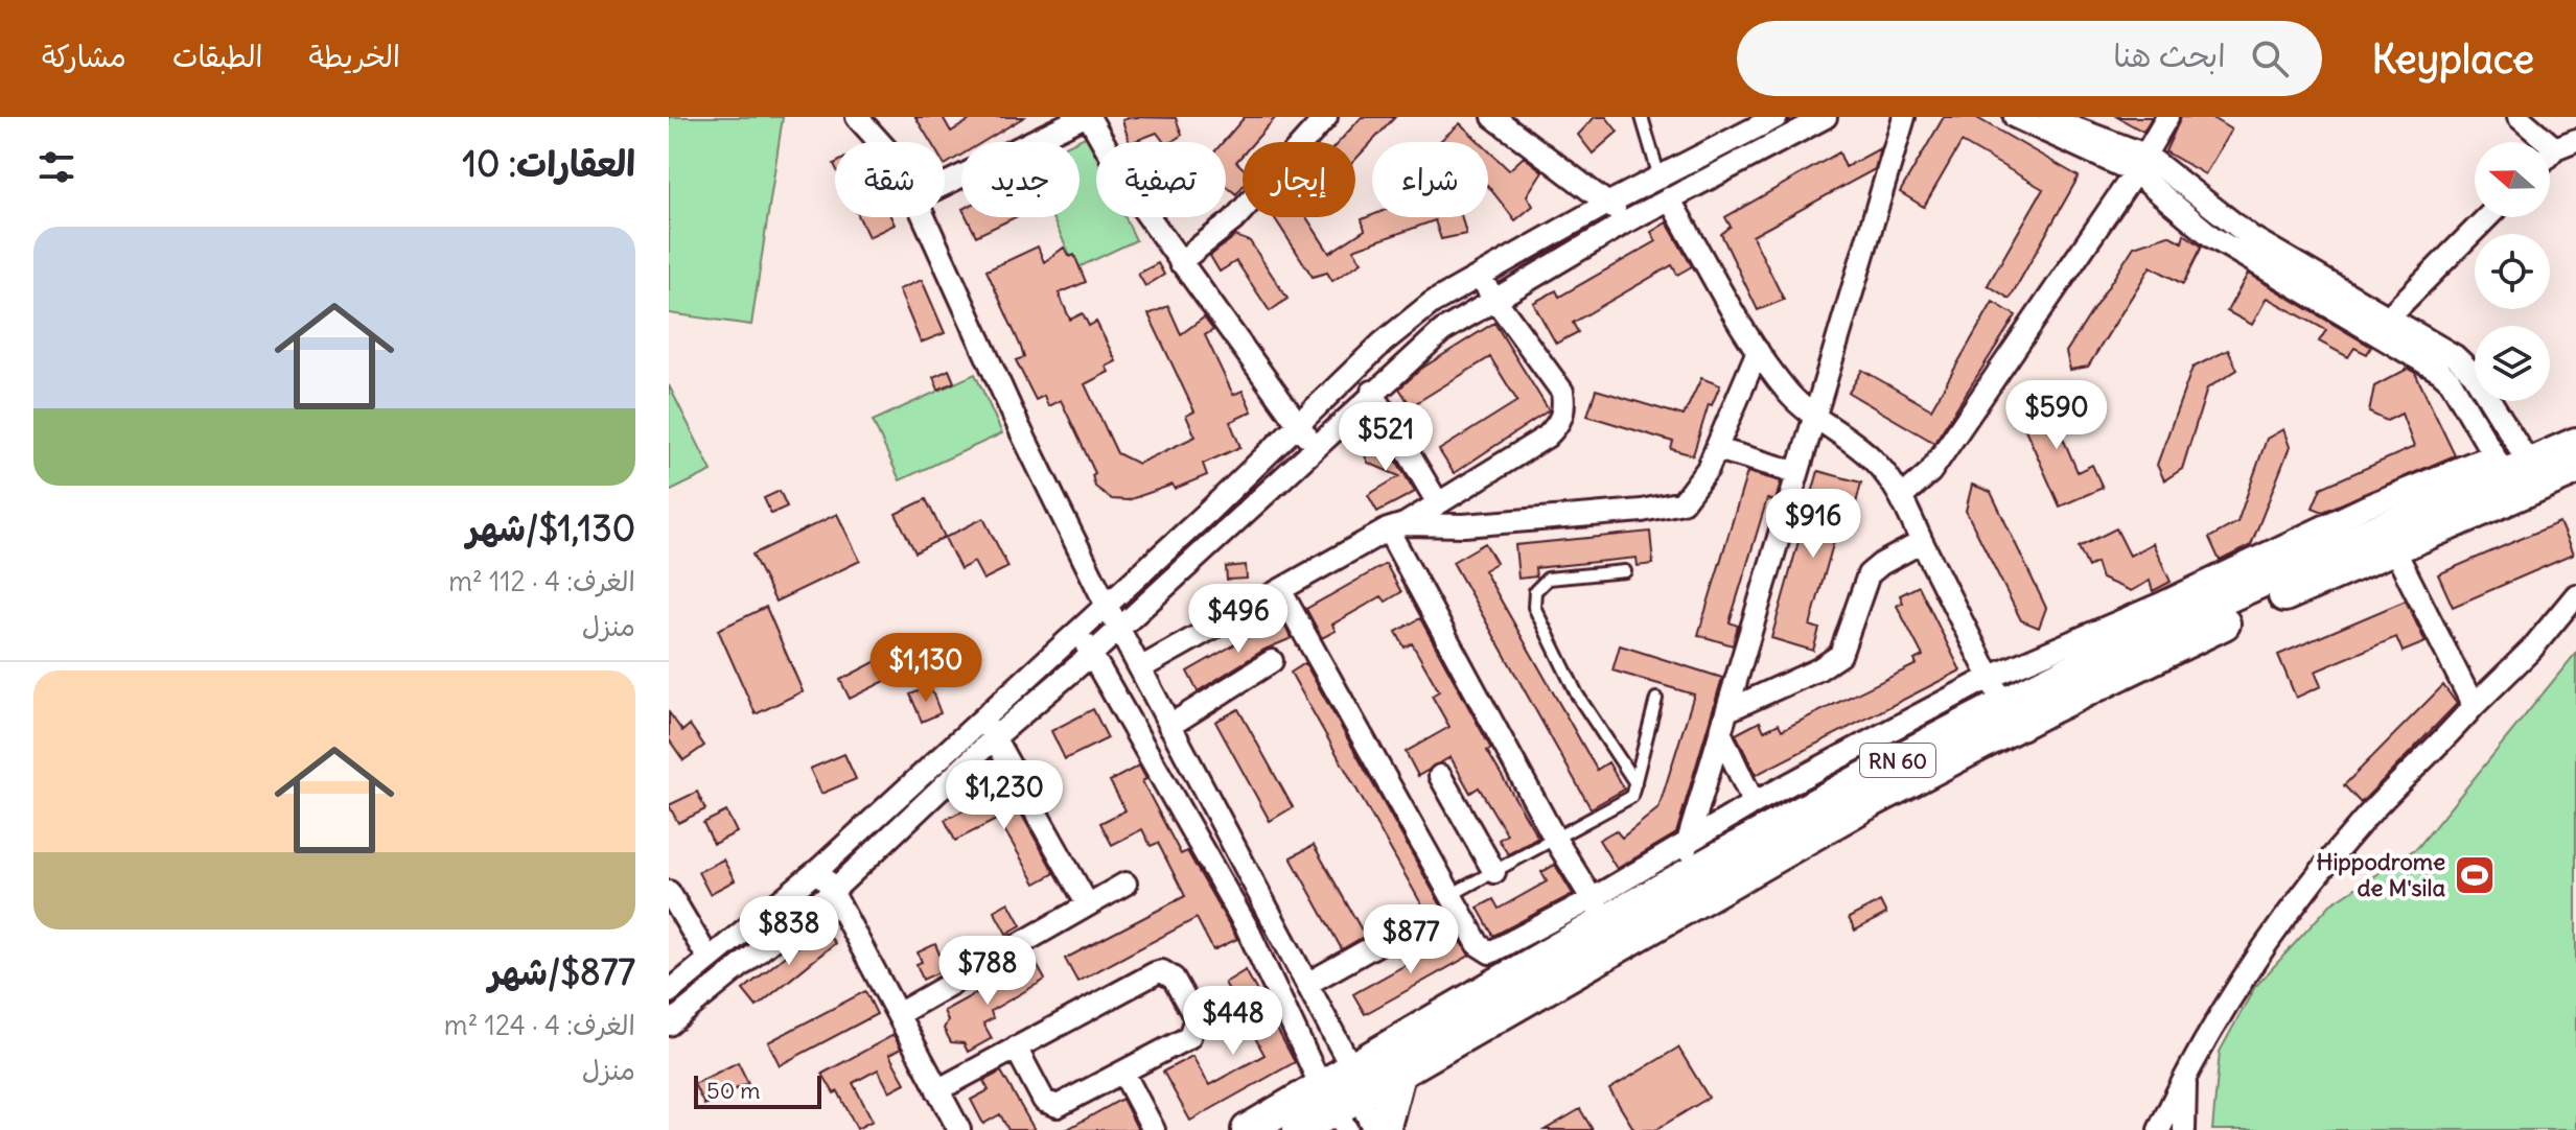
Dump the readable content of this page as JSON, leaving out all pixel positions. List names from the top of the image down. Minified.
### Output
{"streets":{"main road":["RN 60"]},"places":{"sports":["Hippodrome de M'sila"]},"scale_bar":"50 m","north":"left","page":{"header":"Keyplace","search":"ابحث هنا","nav":["الخريطة","الطبقات","مشاركة"],"heading":"العقارات: 10","chip":["شراء","إيجار","تصفية","جديد","شقة"],"list":[{"name":"$1,130/شهر","note":"الغرف: 4 · 112 m² · منزل"},{"name":"$877/شهر","note":"الغرف: 4 · 124 m² · منزل"}],"price":["$590","$521","$916","$496","$1,130","$1,230","$838","$877","$788","$448"],"scale":"50 m"}}
